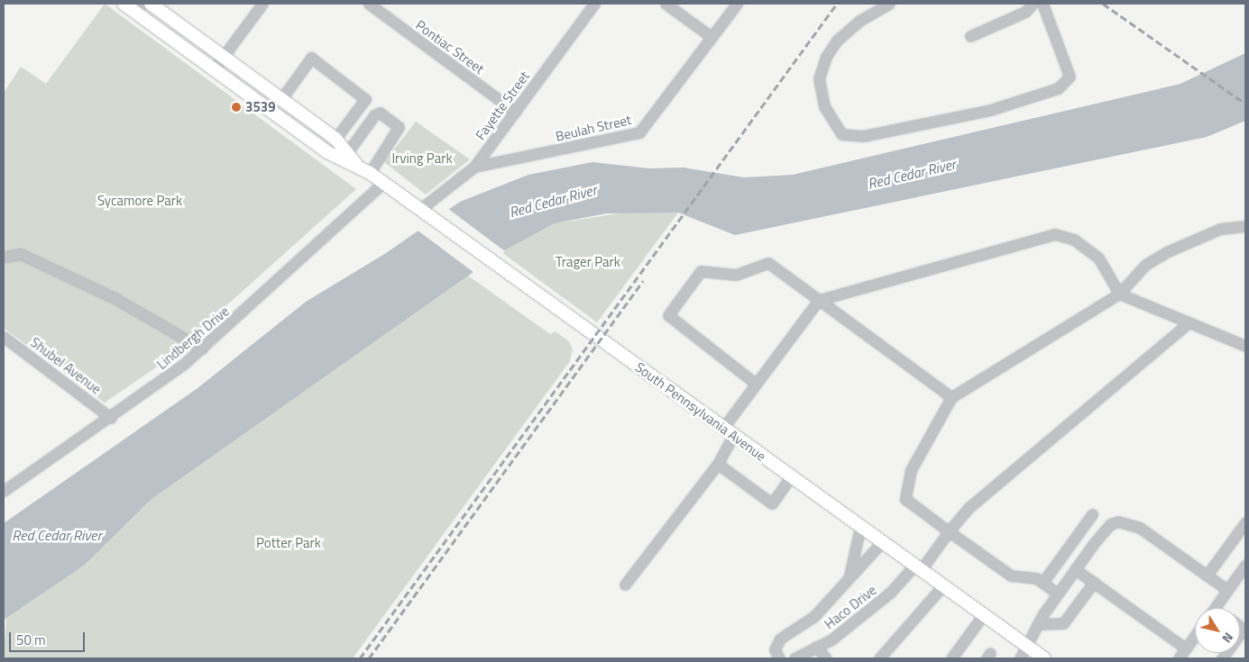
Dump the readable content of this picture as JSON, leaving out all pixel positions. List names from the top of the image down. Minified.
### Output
{"streets":{"main road":["South Pennsylvania Avenue"],"street":["Pontiac Street","Fayette Street","Beulah Street","Lindbergh Drive","Shubel Avenue","Haco Drive"]},"crossings":[["Pontiac Street","Fayette Street"],["Fayette Street","Beulah Street"],["Fayette Street","South Pennsylvania Avenue"],["Lindbergh Drive","Shubel Avenue"],["Lindbergh Drive","South Pennsylvania Avenue"],["South Pennsylvania Avenue","Haco Drive"]],"water":["Red Cedar River"],"parks":["Irving Park","Sycamore Park","Trager Park","Potter Park"],"places":["3539"],"scale_bar":"50 m","north":"bottom right"}
